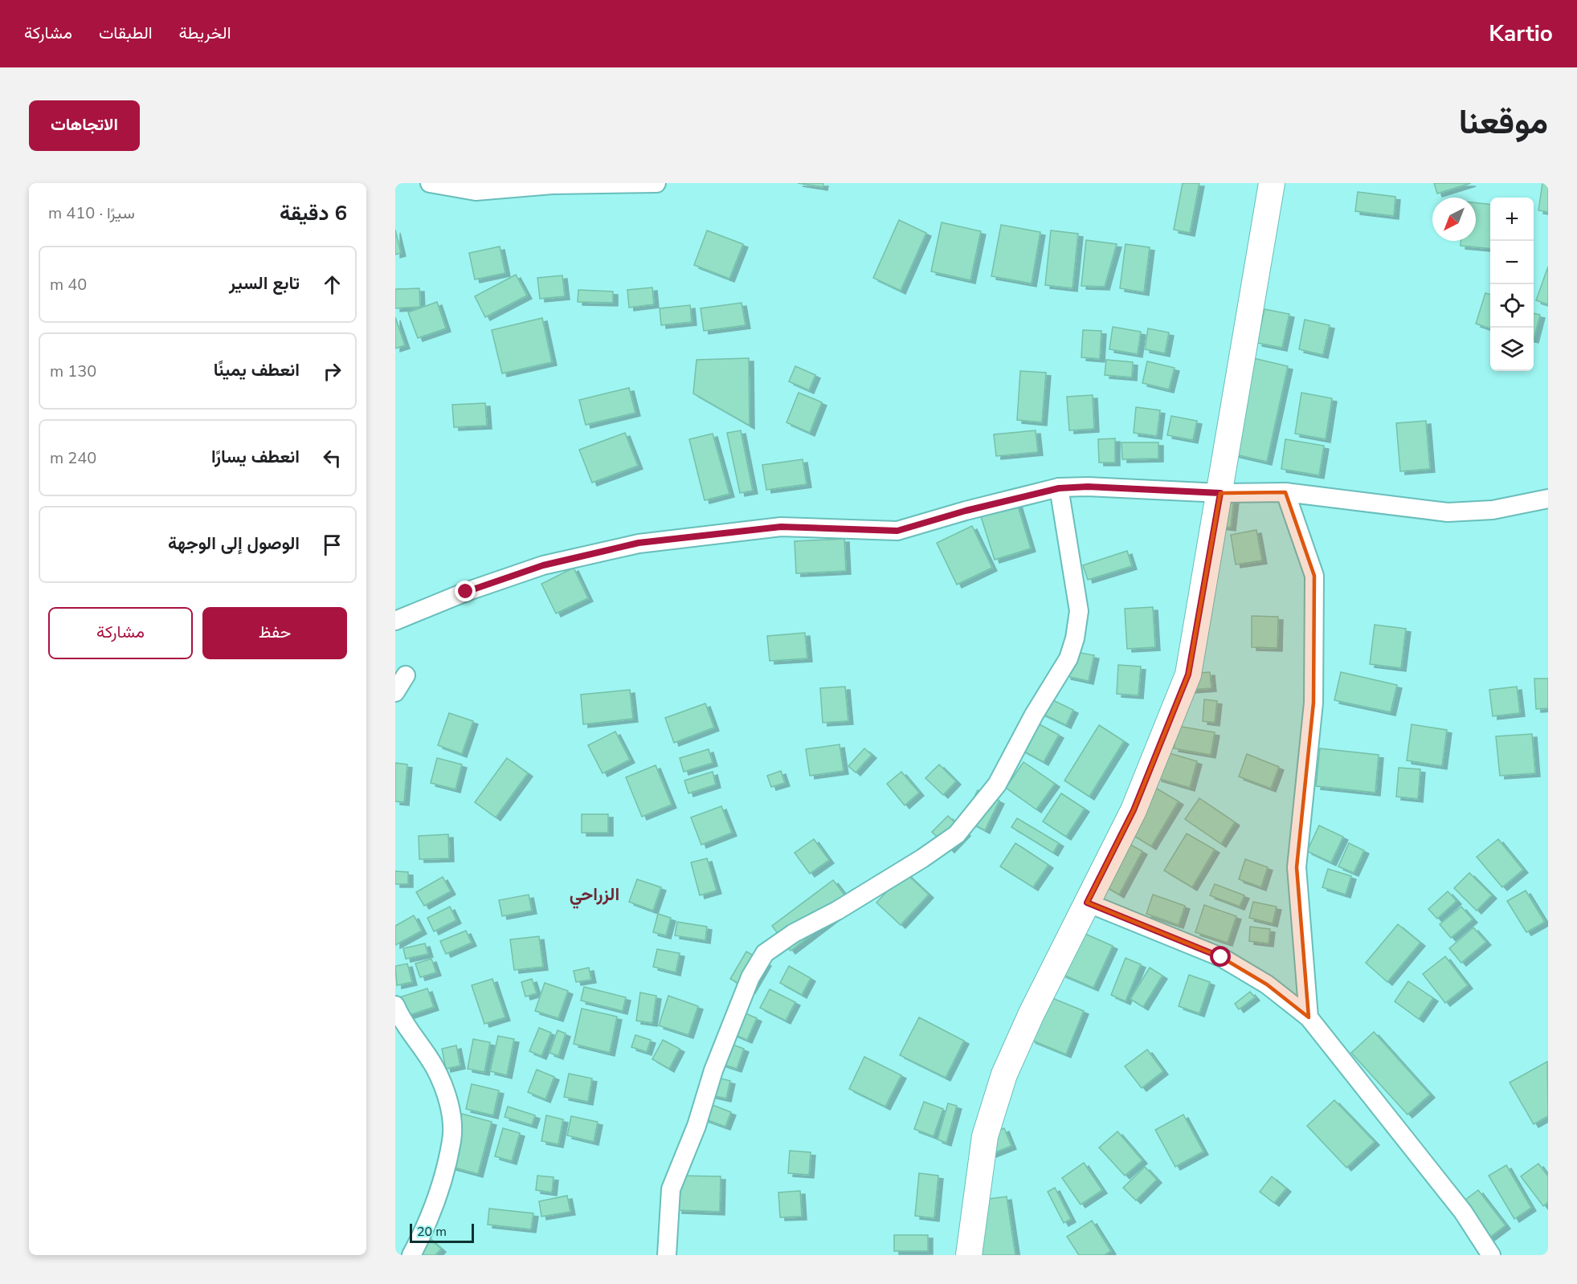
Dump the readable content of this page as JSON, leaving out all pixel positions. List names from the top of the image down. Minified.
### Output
{"districts":["الزراحي"],"scale_bar":"20 m","north":"bottom left","page":{"header":"Kartio","nav":["الخريطة","الطبقات","مشاركة"],"title":"موقعنا","buttons":["الاتجاهات",["حفظ","مشاركة"]],"heading":["6 دقيقة","سيرًا · 410 m"],"map_buttons":["+","−"],"list":[["تابع السير","40 m"],["انعطف يمينًا","130 m"],["انعطف يسارًا","240 m"],"الوصول إلى الوجهة"],"scale":"20 m"}}
